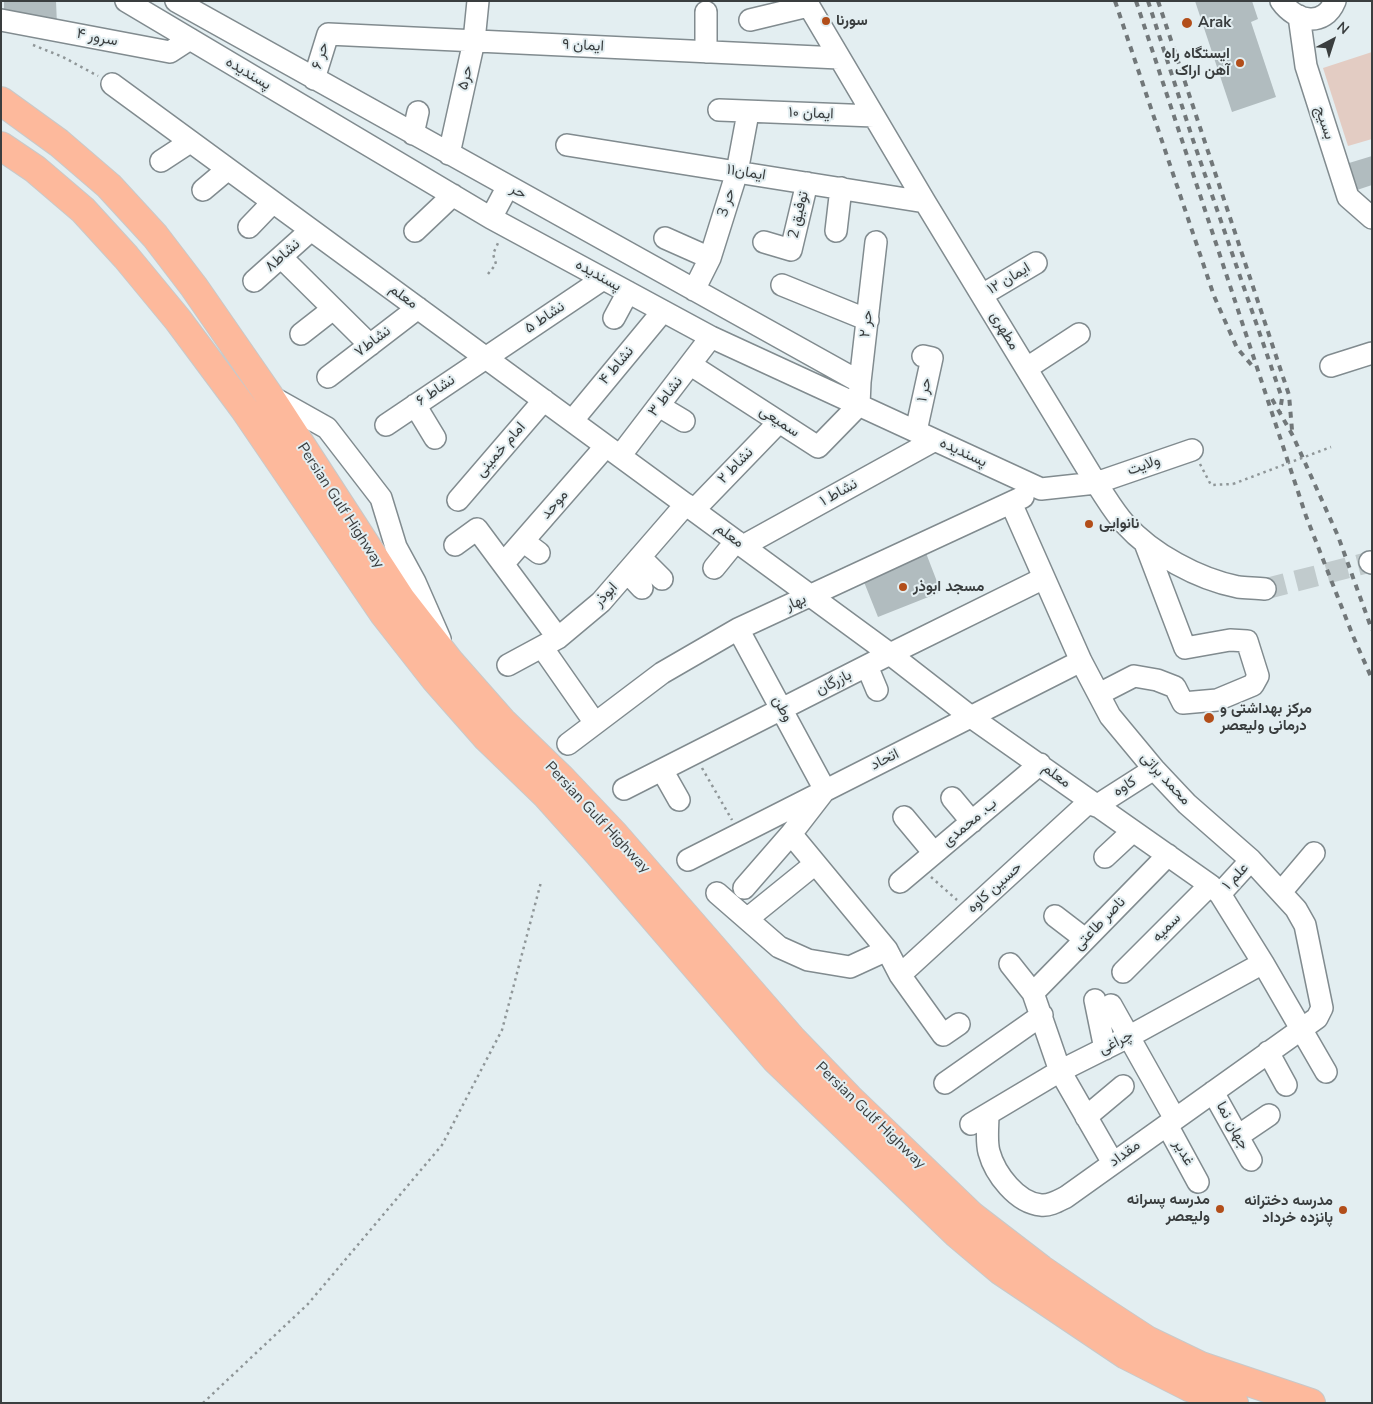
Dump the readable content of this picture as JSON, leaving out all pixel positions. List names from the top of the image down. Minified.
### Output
{"streets":{"highway":["Persian Gulf Highway"],"street":["سرور ۴","ایمان ۹","حر ۶","پسندیده","حر۵","ایمان ۱۰","بسیج","ایمان۱۱","حر","حر 3","توفیق 2","نشاط۸","ایمان ۱۲","معلم","نشاط ۵","حر ۲","مطهری","نشاط۷","نشاط ۴","حر ۱","نشاط ۶","نشاط ۳","سمیعی","امام خمینی","نشاط ۲","ولایت","نشاط ۱","موحد","ابوذر","بهار","بازرگان","وطن","اتحاد","محمد براتی","کاوه","ب. محمدی","علم ۱","حسین کاوه","ناصر طاعتی","سمیه","چراغی","جهان نما","غدیر","مقداد"]},"crossings":[["سرور ۴","پسندیده"],["ایمان ۹","حر ۶"],["ایمان ۹","حر۵"],["ایمان ۹","مطهری"],["حر ۶","حر"],["پسندیده","نشاط ۵"],["پسندیده","حر ۲"],["پسندیده","نشاط ۴"],["پسندیده","حر ۱"],["پسندیده","نشاط ۳"],["پسندیده","سمیعی"],["پسندیده","نشاط ۱"],["پسندیده","بهار"],["حر۵","حر"],["ایمان ۱۰","حر 3"],["ایمان ۱۰","مطهری"],["ایمان۱۱","حر 3"],["ایمان۱۱","توفیق 2"],["ایمان۱۱","مطهری"],["حر","حر 3"],["حر","حر ۲"],["نشاط۸","معلم"],["ایمان ۱۲","مطهری"],["معلم","نشاط ۵"],["معلم","نشاط۷"],["معلم","نشاط ۴"],["معلم","نشاط ۶"],["معلم","نشاط ۳"],["معلم","امام خمینی"],["معلم","نشاط ۲"],["معلم","نشاط ۱"],["معلم","موحد"],["معلم","ابوذر"],["معلم","بهار"],["معلم","بازرگان"],["معلم","اتحاد"],["معلم","محمد براتی"],["معلم","کاوه"],["معلم","ب. محمدی"],["معلم","علم ۱"],["معلم","حسین کاوه"],["معلم","ناصر طاعتی"],["معلم","سمیه"],["معلم","چراغی"],["معلم","مقداد"],["نشاط ۵","نشاط ۶"],["حر ۲","سمیعی"],["مطهری","ولایت"],["حر ۱","نشاط ۱"],["نشاط ۳","سمیعی"],["نشاط ۳","موحد"],["سمیعی","نشاط ۲"],["نشاط ۲","ابوذر"],["بهار","وطن"],["بهار","محمد براتی"],["بازرگان","وطن"],["بازرگان","محمد براتی"],["وطن","اتحاد"],["اتحاد","محمد براتی"],["محمد براتی","کاوه"],["محمد براتی","علم ۱"],["محمد براتی","مقداد"],["کاوه","حسین کاوه"],["علم ۱","سمیه"],["چراغی","غدیر"],["چراغی","مقداد"],["جهان نما","مقداد"],["غدیر","مقداد"]],"places":["سورنا","Arak","ایستگاه راه آهن اراک","نانوایی","مسجد ابوذر","مرکز بهداشتی و درمانی ولیعصر","مدرسه پسرانه ولیعصر","مدرسه دخترانه پانزده خرداد"],"north":"top right"}
